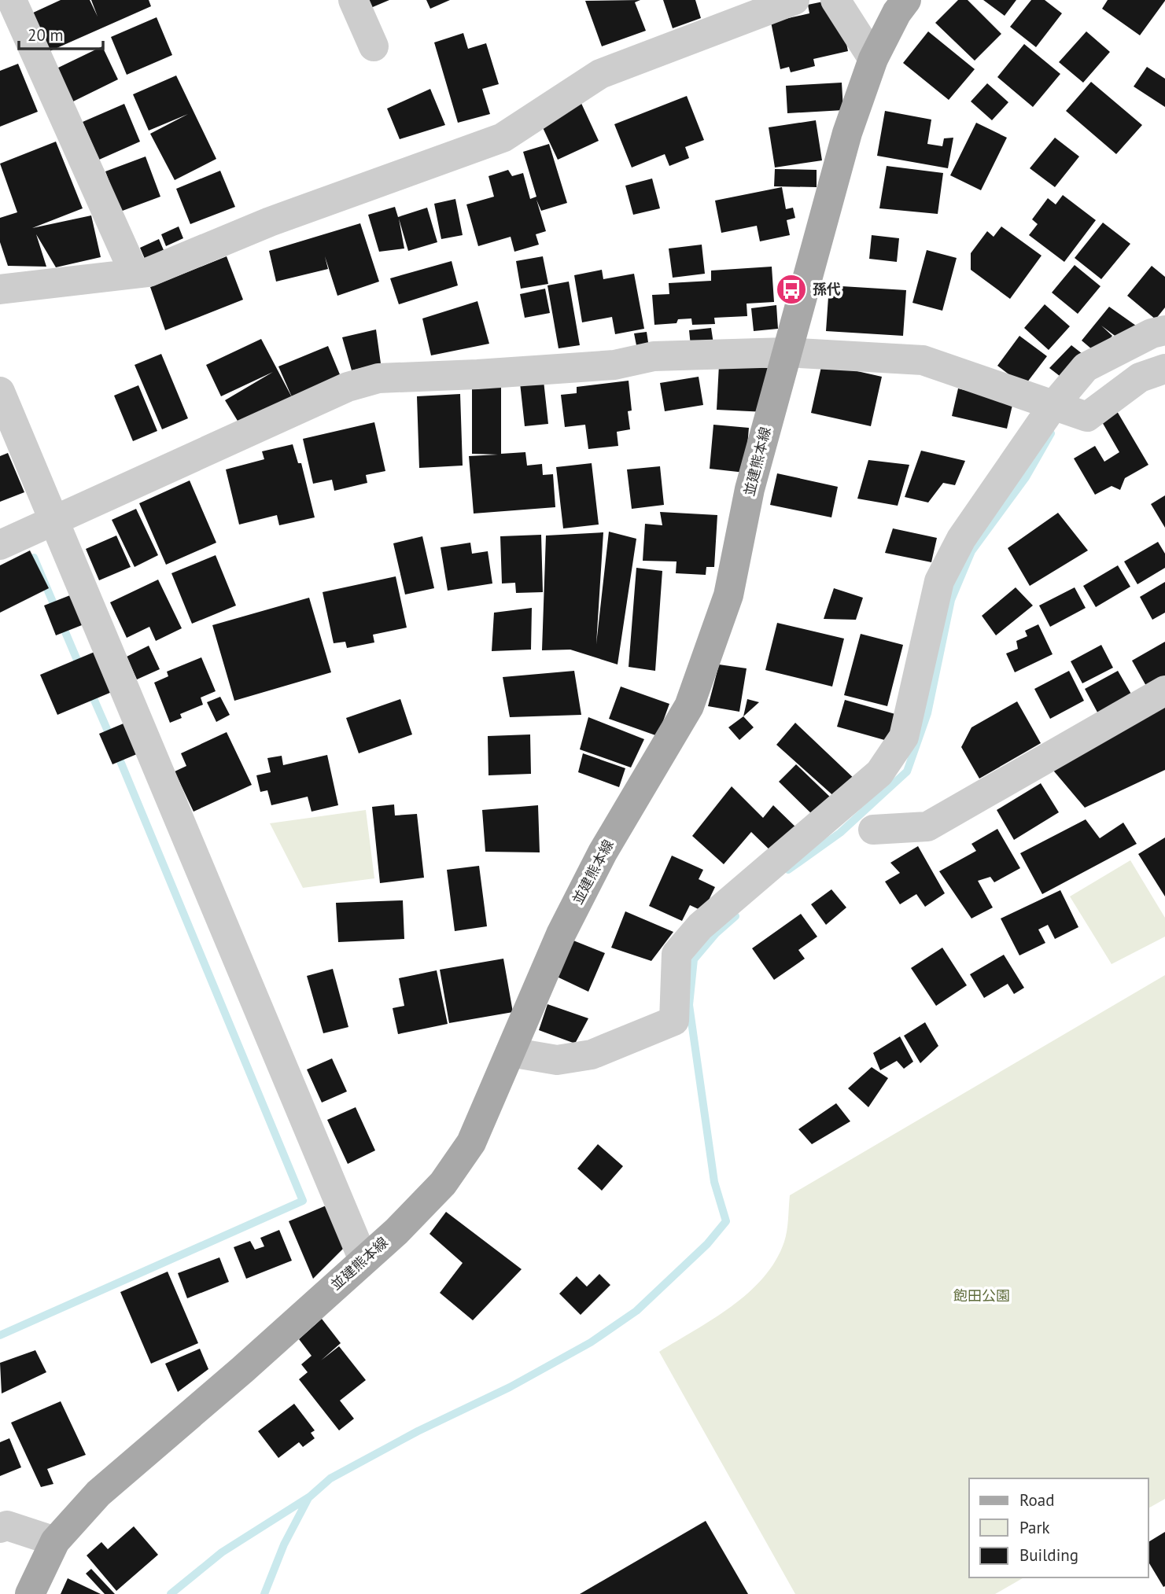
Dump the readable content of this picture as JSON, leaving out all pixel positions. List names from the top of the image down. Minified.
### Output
{"streets":{"main road":["並建熊本線"]},"parks":["飽田公園"],"places":{"bus stop":["孫代"]},"legend":["Road","Park","Building"],"scale_bar":"20 m"}
